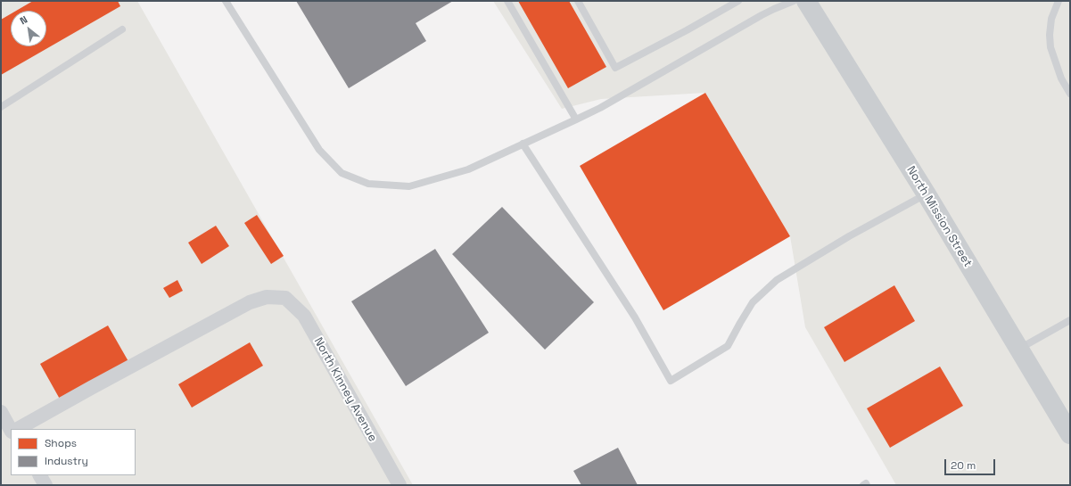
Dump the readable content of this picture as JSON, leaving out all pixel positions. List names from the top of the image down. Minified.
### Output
{"streets":{"main road":["North Mission Street"],"street":["North Kinney Avenue"]},"legend":["Shops","Industry"],"scale_bar":"20 m","north":"top left"}
